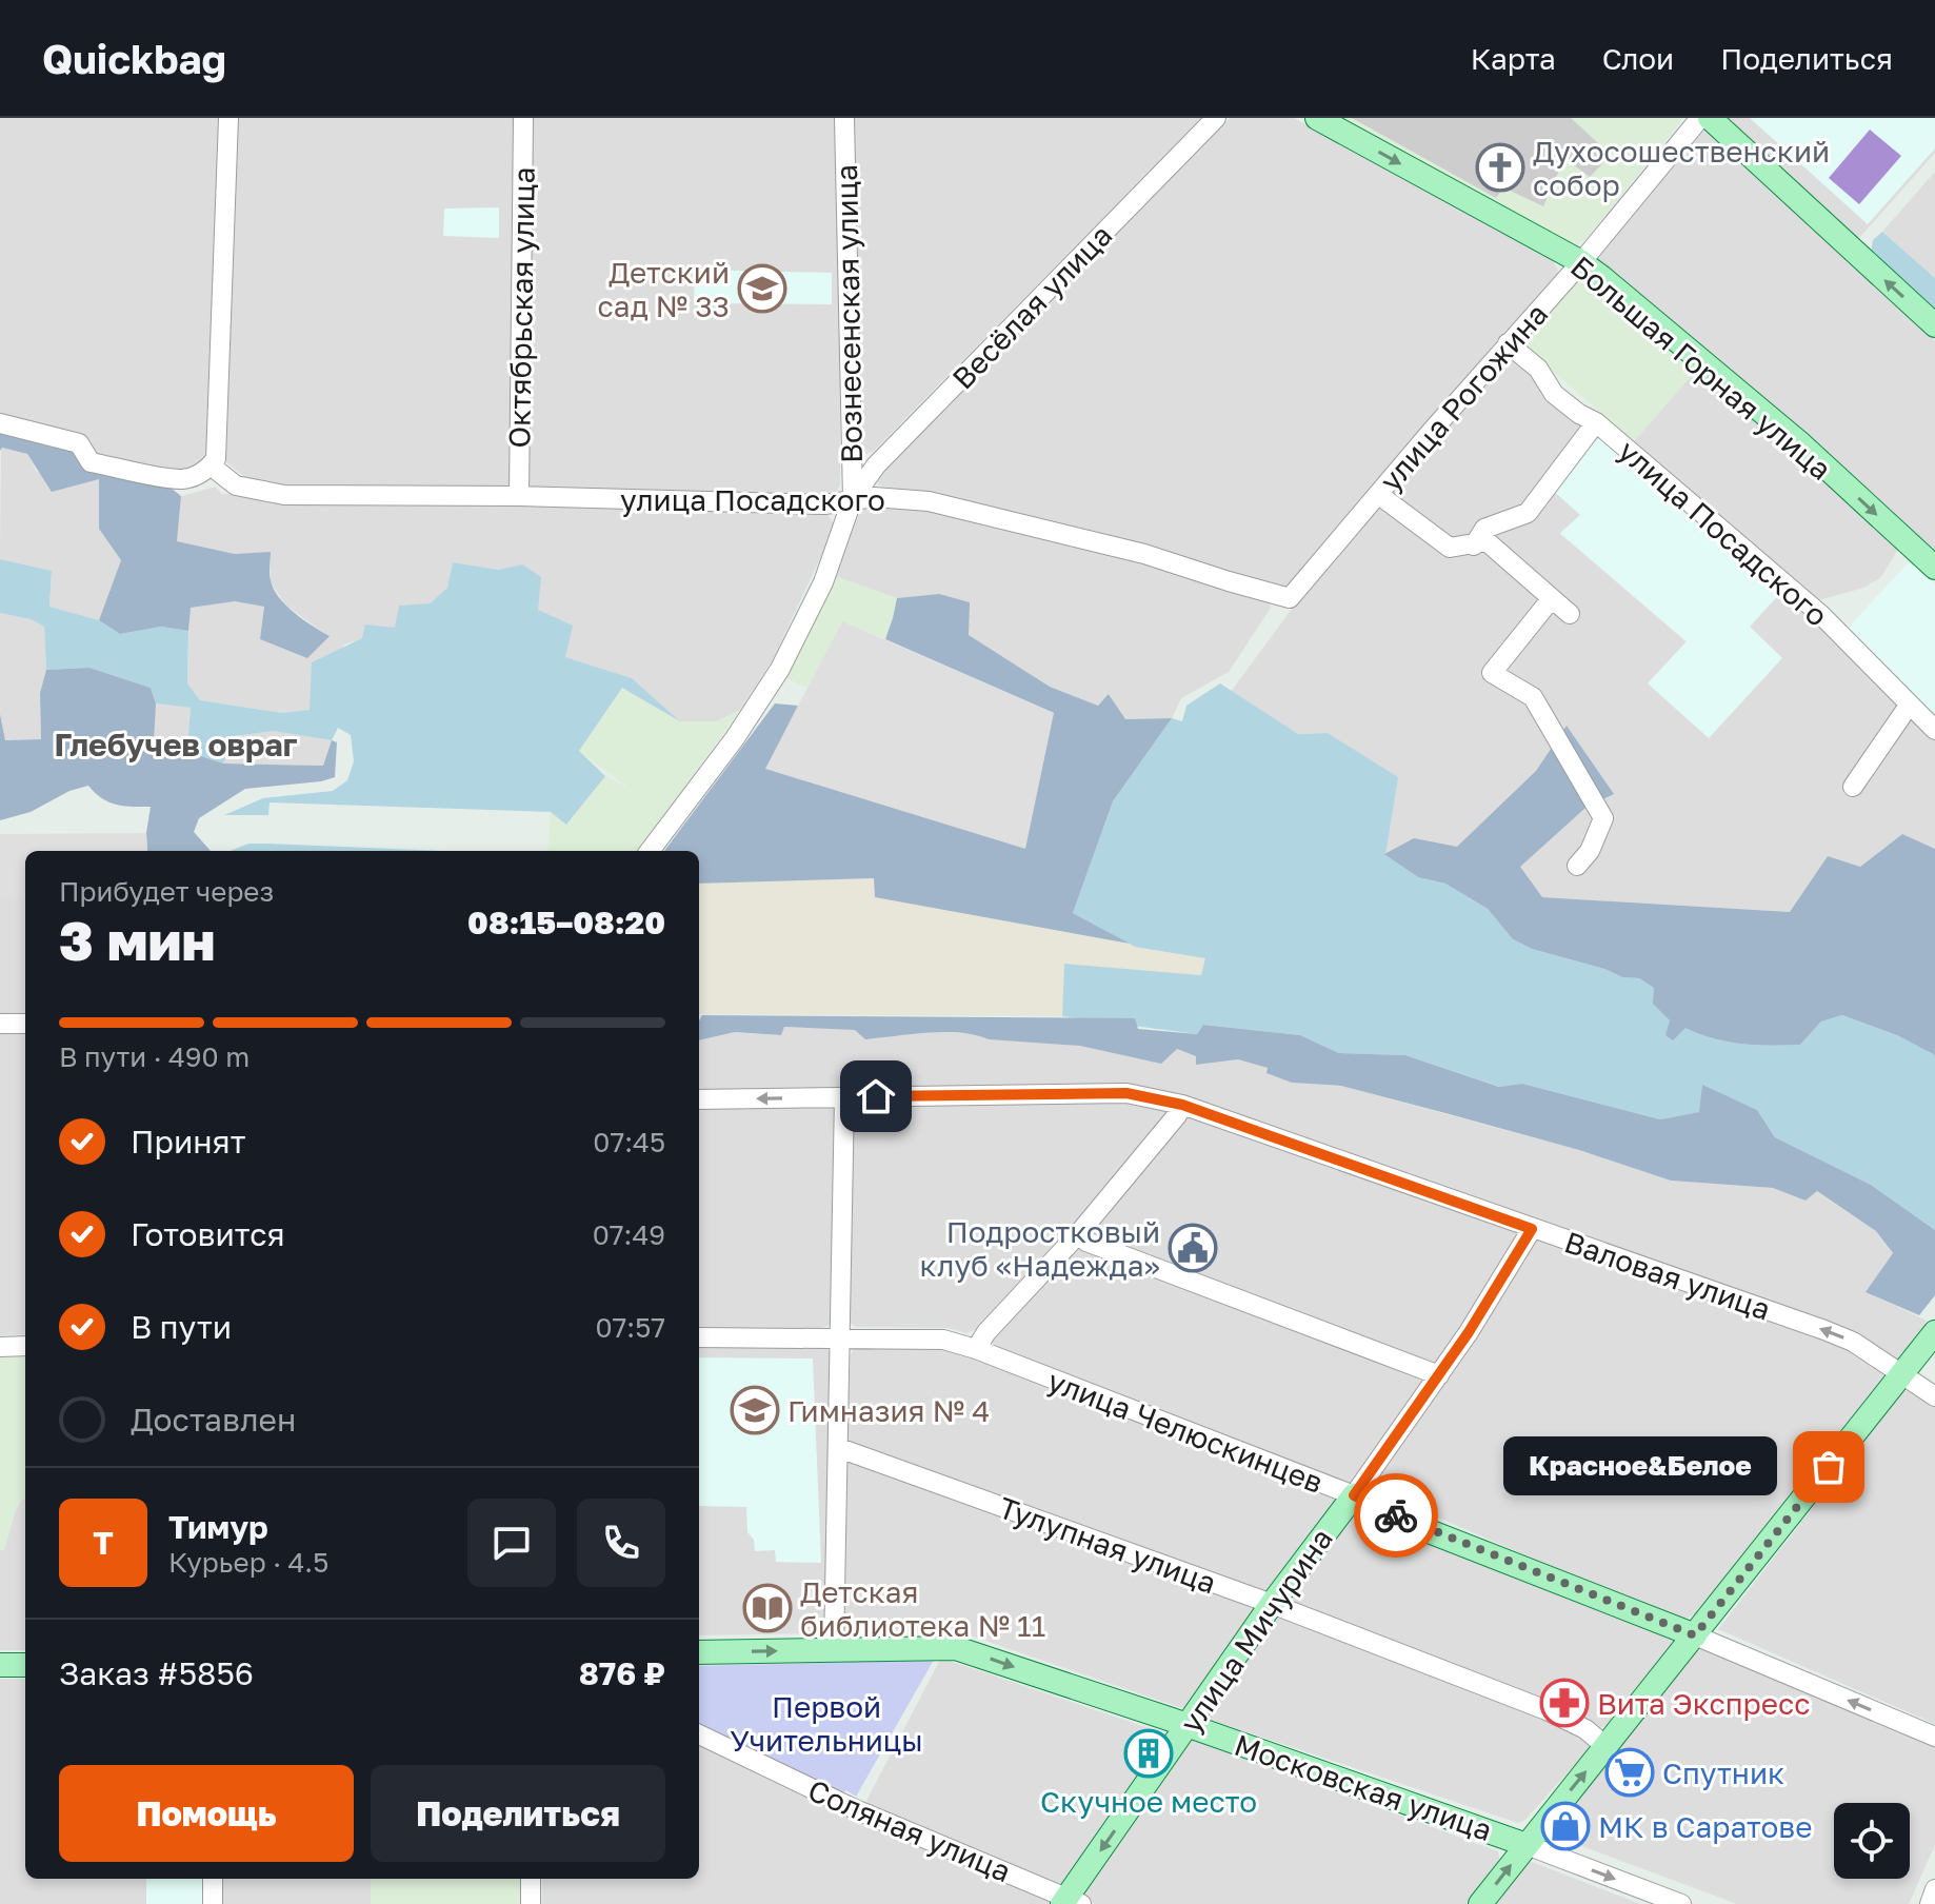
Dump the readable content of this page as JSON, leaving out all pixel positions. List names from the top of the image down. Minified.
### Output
{"streets":{"main road":["Большая Горная улица","улица Челюскинцев","улица Мичурина","Московская улица"],"street":["Весёлая улица","Октябрьская улица","Вознесенская улица","улица Рогожина","улица Посадского","Валовая улица","Тулупная улица","Соляная улица"]},"crossings":[["Весёлая улица","Вознесенская улица"],["Весёлая улица","улица Посадского"],["Октябрьская улица","улица Посадского"],["Вознесенская улица","улица Посадского"],["Большая Горная улица","улица Рогожина"],["улица Рогожина","улица Посадского"],["Валовая улица","улица Мичурина"],["улица Челюскинцев","улица Мичурина"],["Тулупная улица","улица Мичурина"],["улица Мичурина","Московская улица"],["улица Мичурина","Соляная улица"]],"one_way":["Валовая улица","Московская улица"],"districts":["Глебучев овраг"],"parks":["Первой Учительницы"],"places":{"church":["Духосошественский собор"],"school or university":["Детский сад № 33","Гимназия № 4"],"public building":["Подростковый клуб «Надежда»"],"other":["Красное&Белое"],"library":["Детская библиотека № 11"],"pharmacy":["Вита Экспресс"],"building":["Скучное место"],"supermarket":["Спутник"],"shop":["МК в Саратове"]},"page":{"header":"Quickbag","nav":["Карта","Слои","Поделиться"],"heading":["3 мин","Прибудет через","08:15–08:20"],"panel":["Тимур","Курьер · 4.5","Заказ #5856","876 ₽"],"bar":"В пути · 490 m","list":[["Принят","07:45"],["Готовится","07:49"],["В пути","07:57"],"Доставлен"],"bubble":"Красное&Белое","round":"Т","buttons":["Помощь","Поделиться"]}}
